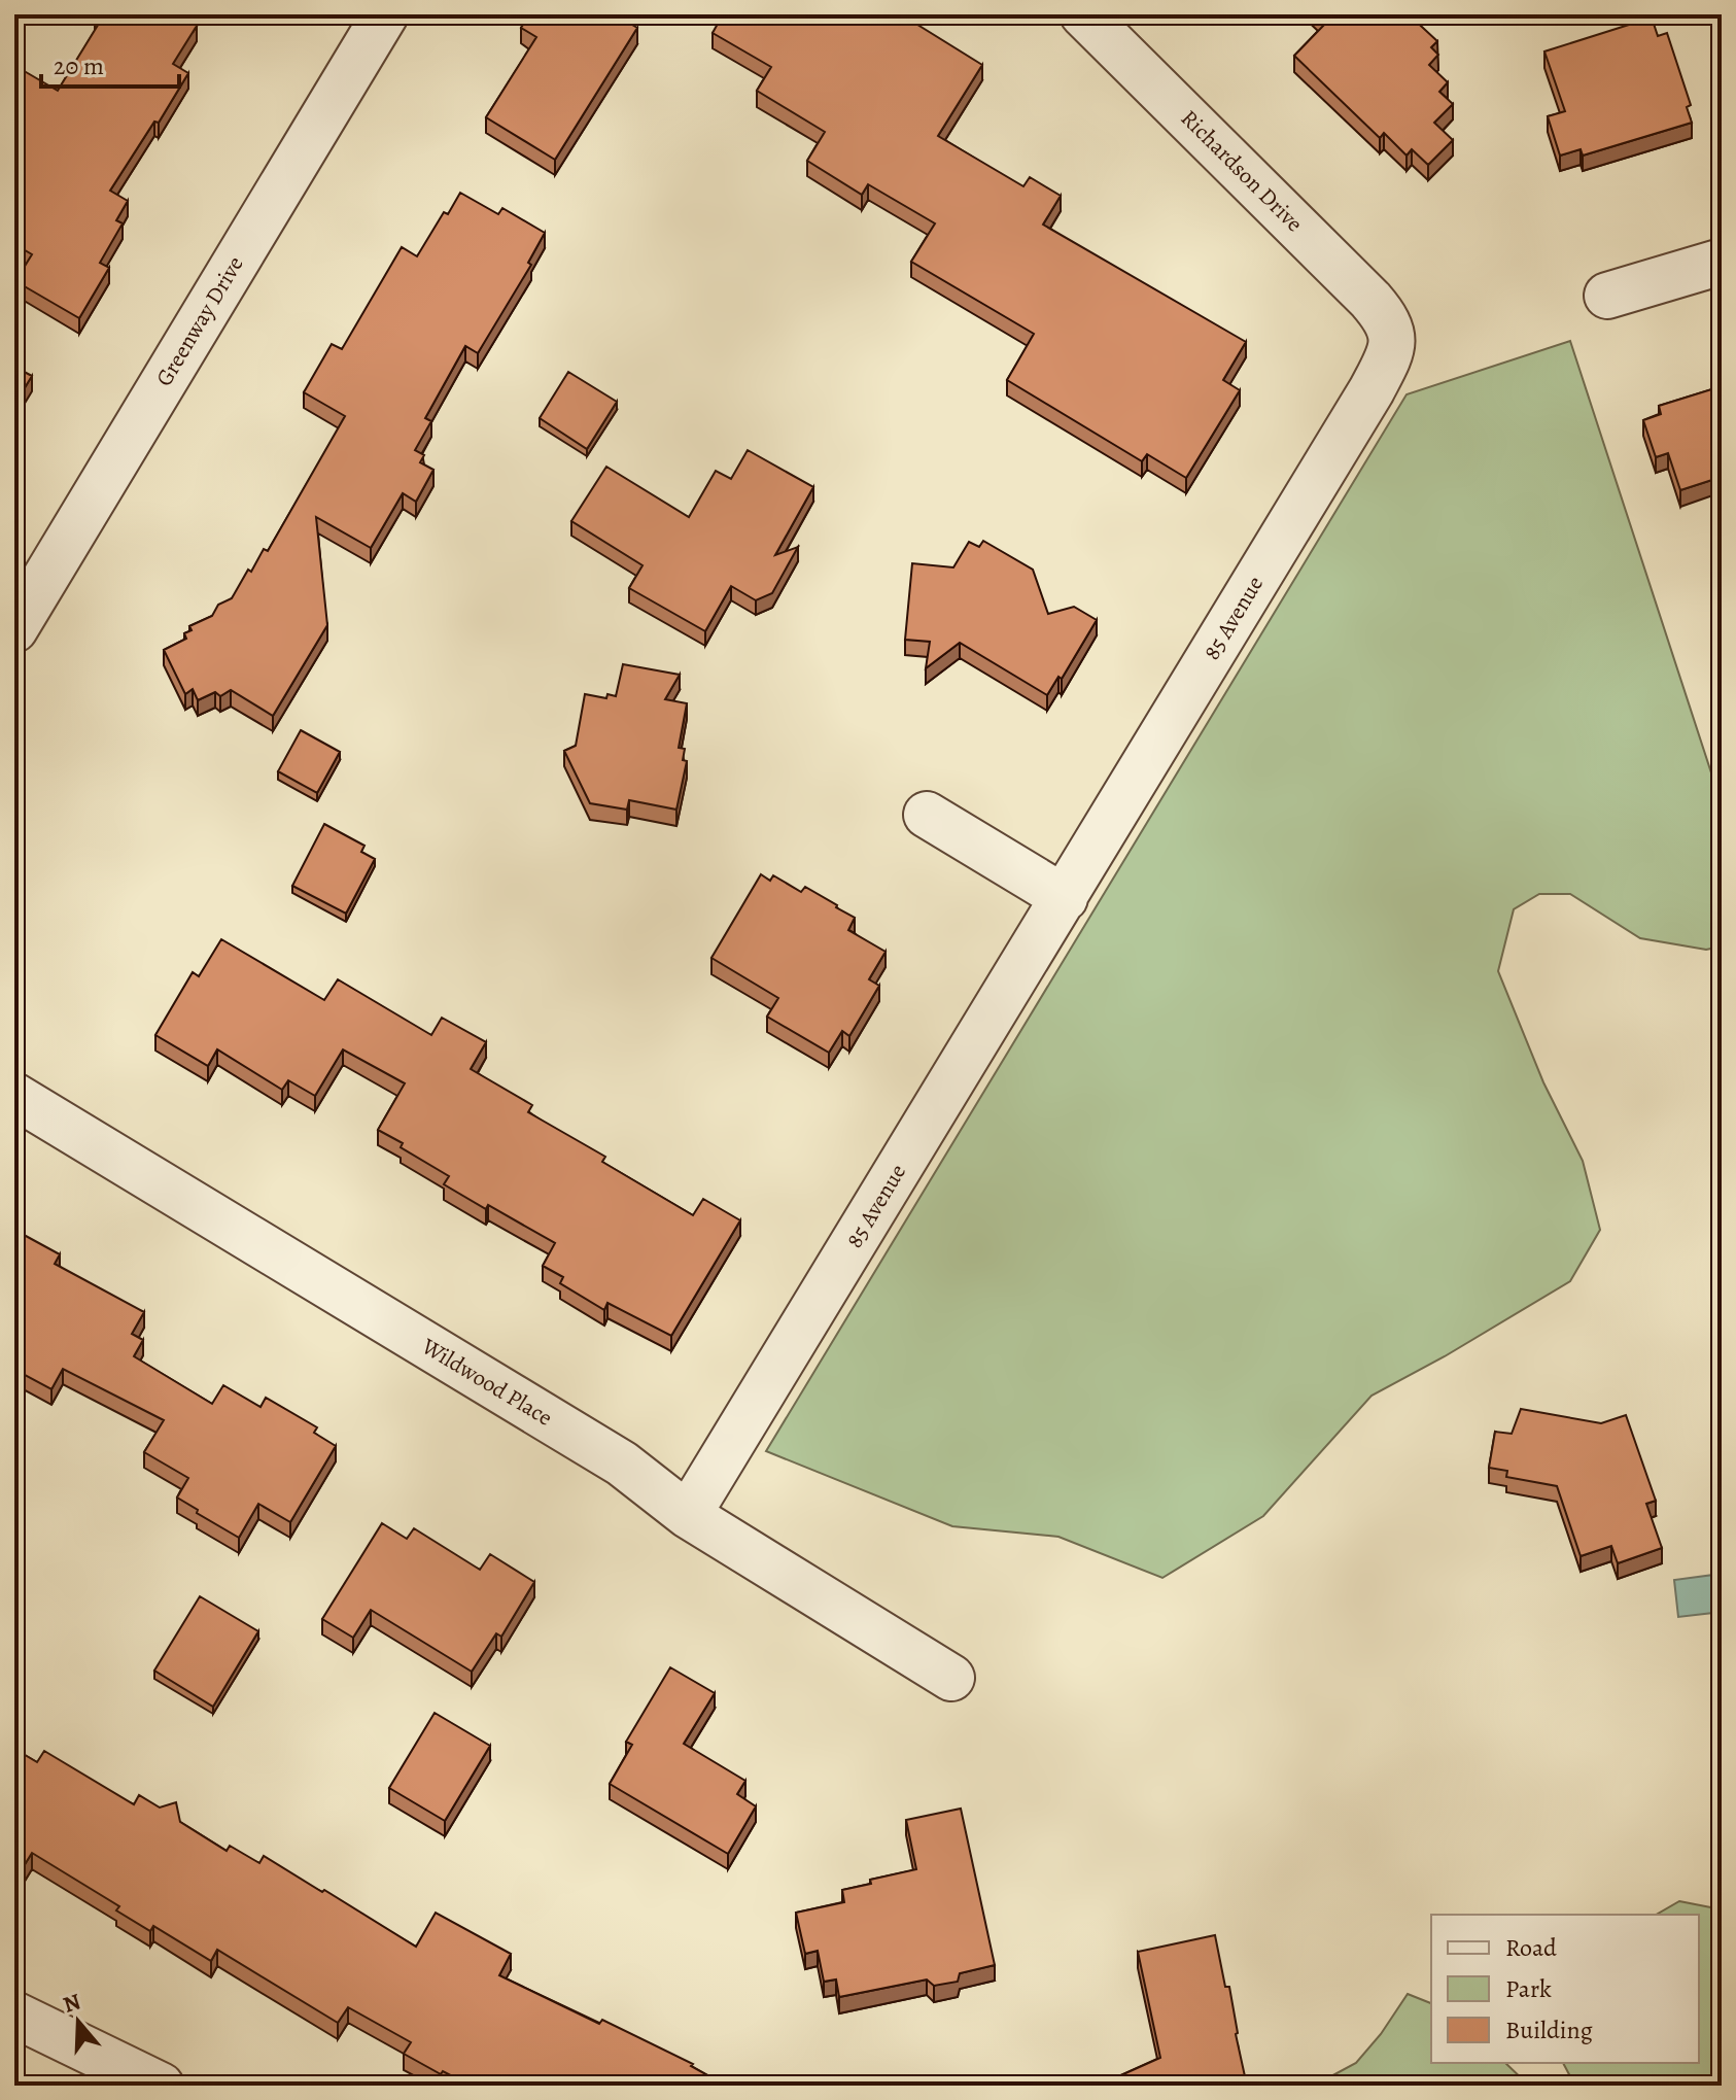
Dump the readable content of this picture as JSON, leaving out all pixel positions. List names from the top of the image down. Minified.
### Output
{"streets":{"street":["Richardson Drive","Greenway Drive","85 Avenue","Wildwood Place"]},"crossings":[["Richardson Drive","85 Avenue"],["85 Avenue","Wildwood Place"]],"legend":["Road","Park","Building"],"scale_bar":"20 m","north":"top"}
